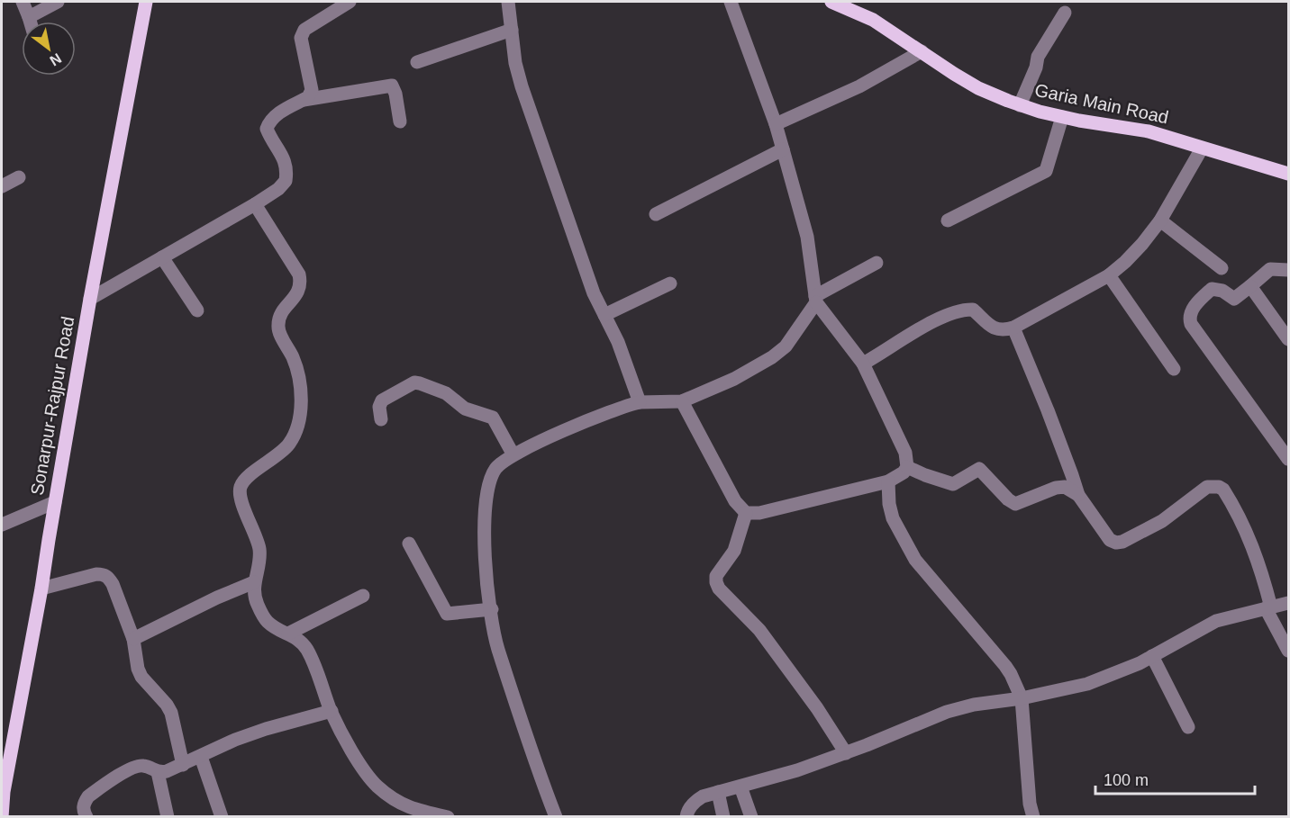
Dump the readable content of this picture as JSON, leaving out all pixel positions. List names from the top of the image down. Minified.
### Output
{"streets":{"main road":["Garia Main Road","Sonarpur-Rajpur Road"]},"scale_bar":"100 m","north":"bottom right"}
